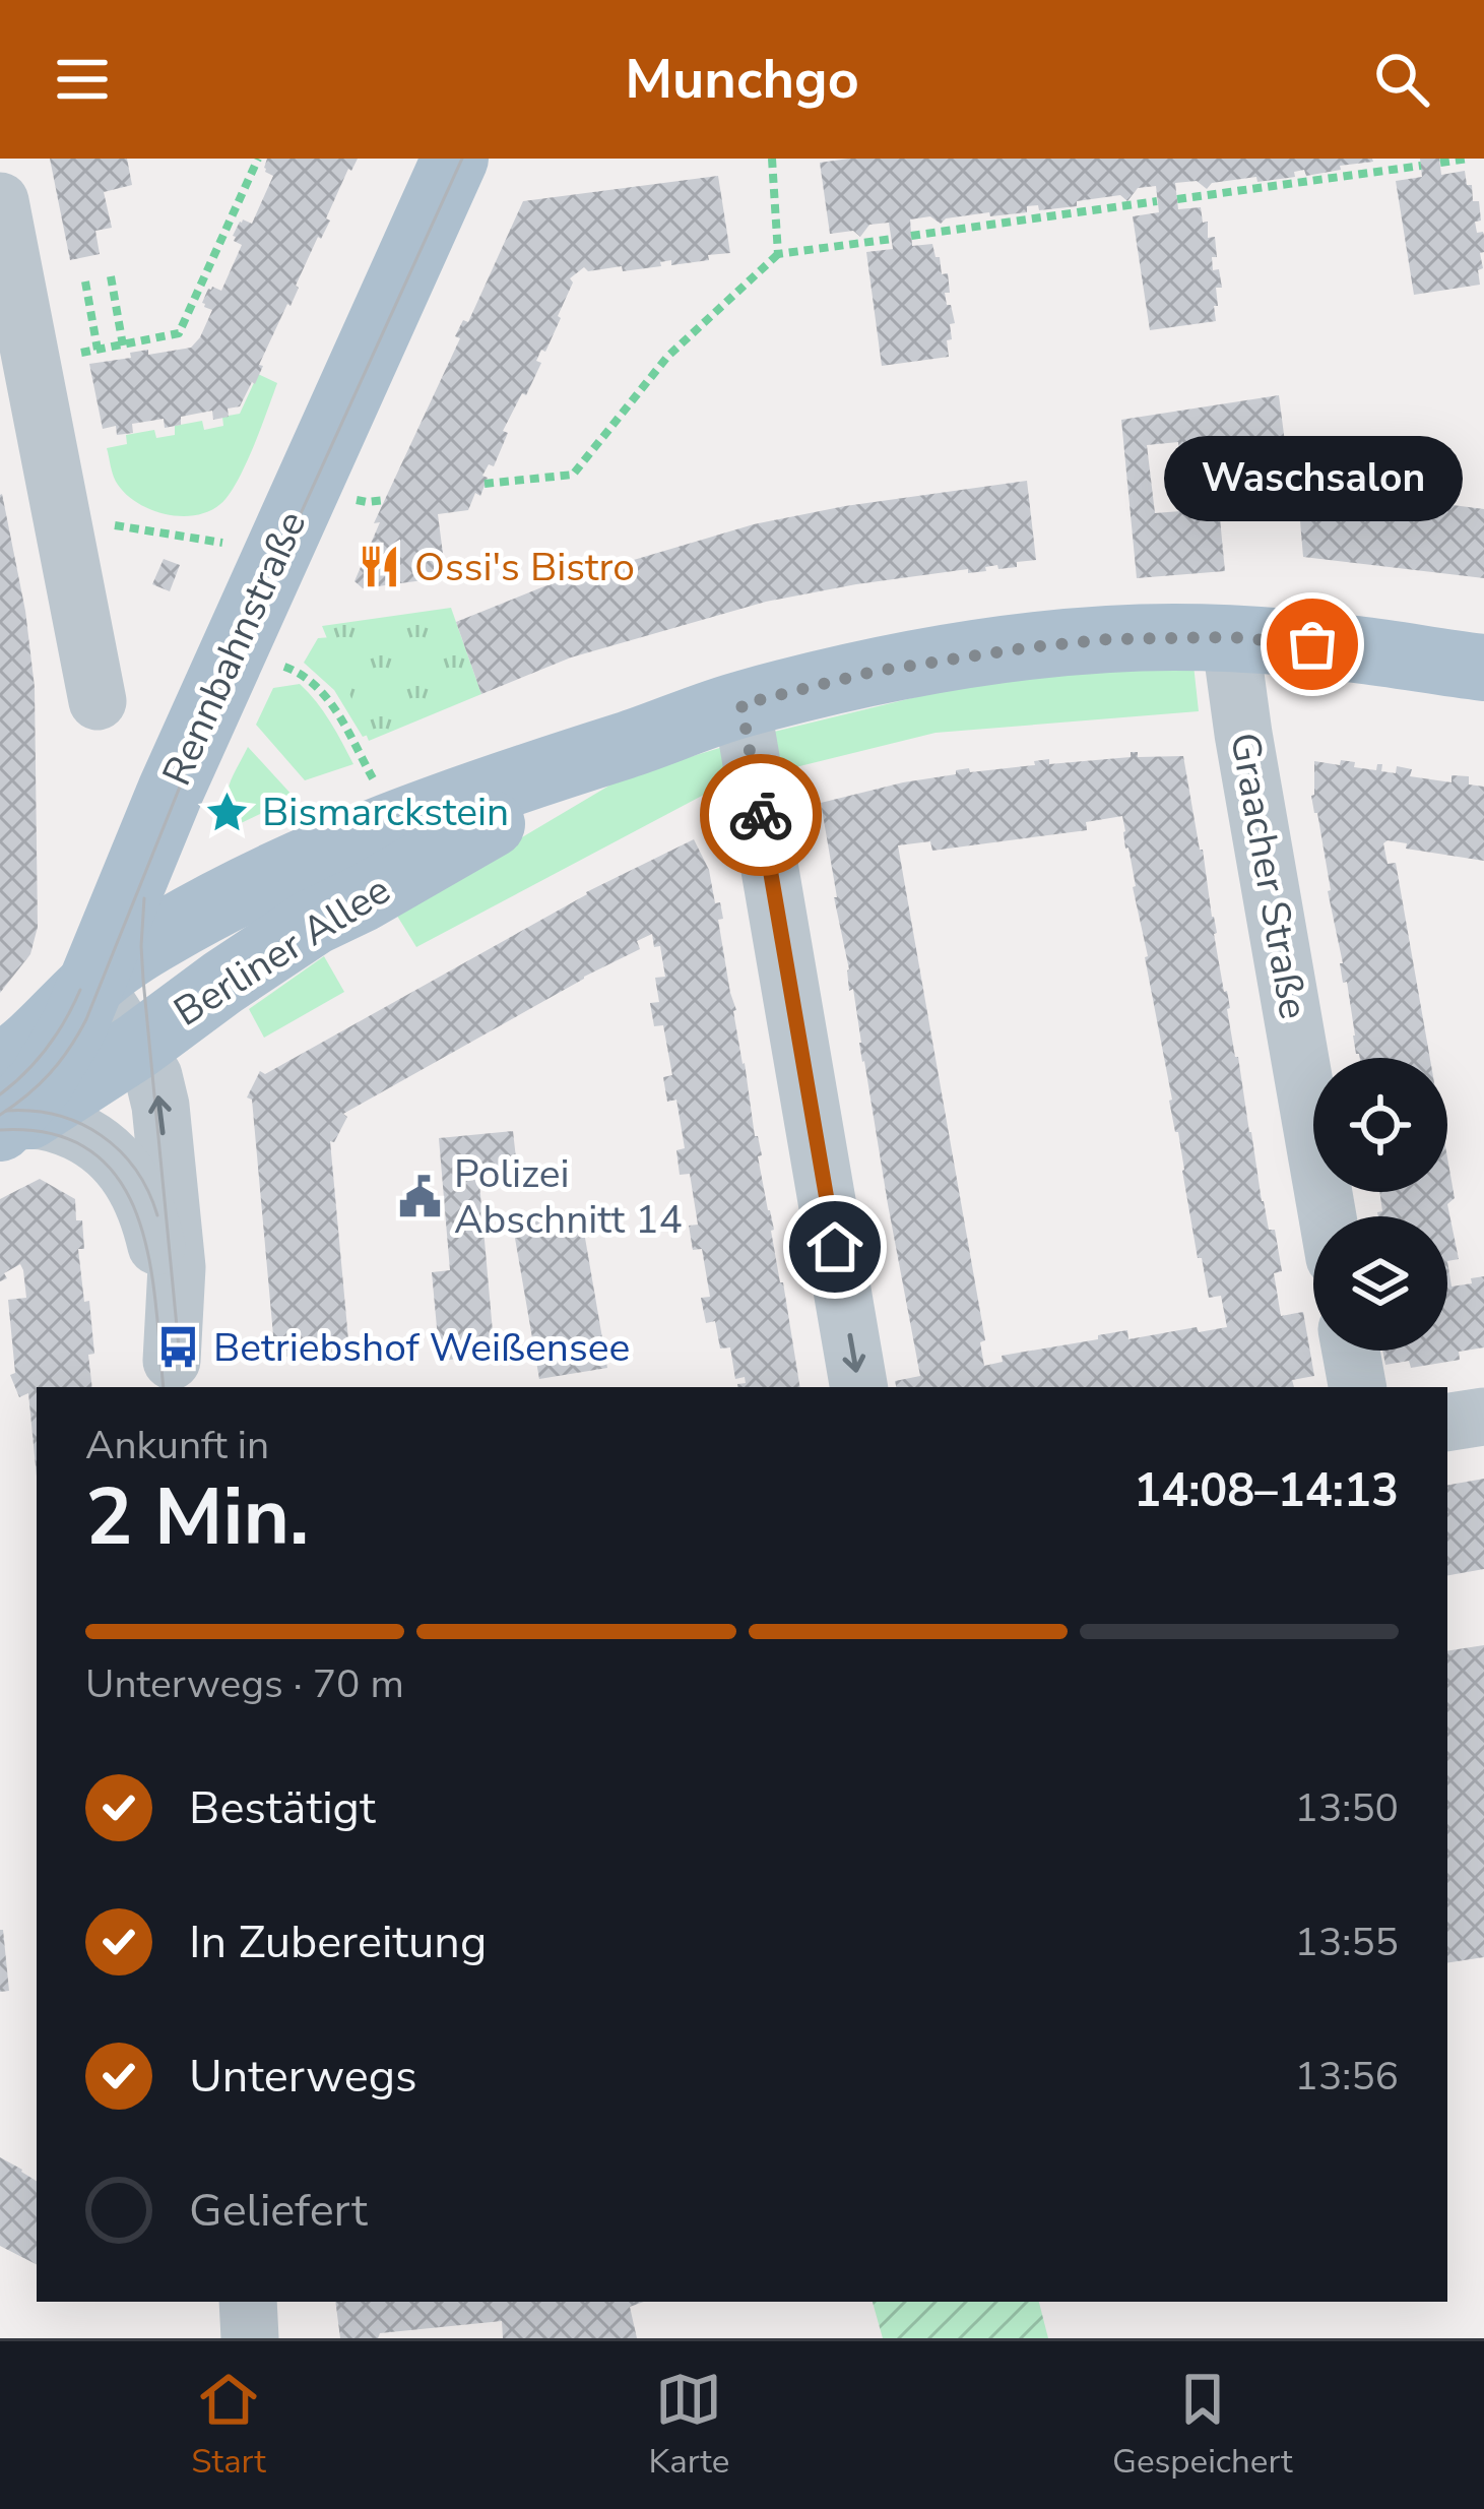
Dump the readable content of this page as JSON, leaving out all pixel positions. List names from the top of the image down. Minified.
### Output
{"streets":{"main road":["Rennbahnstraße","Berliner Allee"],"street":["Graacher Straße"]},"crossings":[["Rennbahnstraße","Berliner Allee"],["Graacher Straße","Berliner Allee"]],"places":{"restaurant":["Ossi's Bistro"],"other":["Waschsalon"],"place":["Bismarckstein"],"public building":["Polizei Abschnitt 14"],"bus stop":["Betriebshof Weißensee"]},"page":{"header":"Munchgo","bubble":"Waschsalon","heading":["2 Min.","Ankunft in","14:08–14:13"],"bar":"Unterwegs · 70 m","list":[["Bestätigt","13:50"],["In Zubereitung","13:55"],["Unterwegs","13:56"],"Geliefert"],"tabs":["Start","Karte","Gespeichert"]}}
